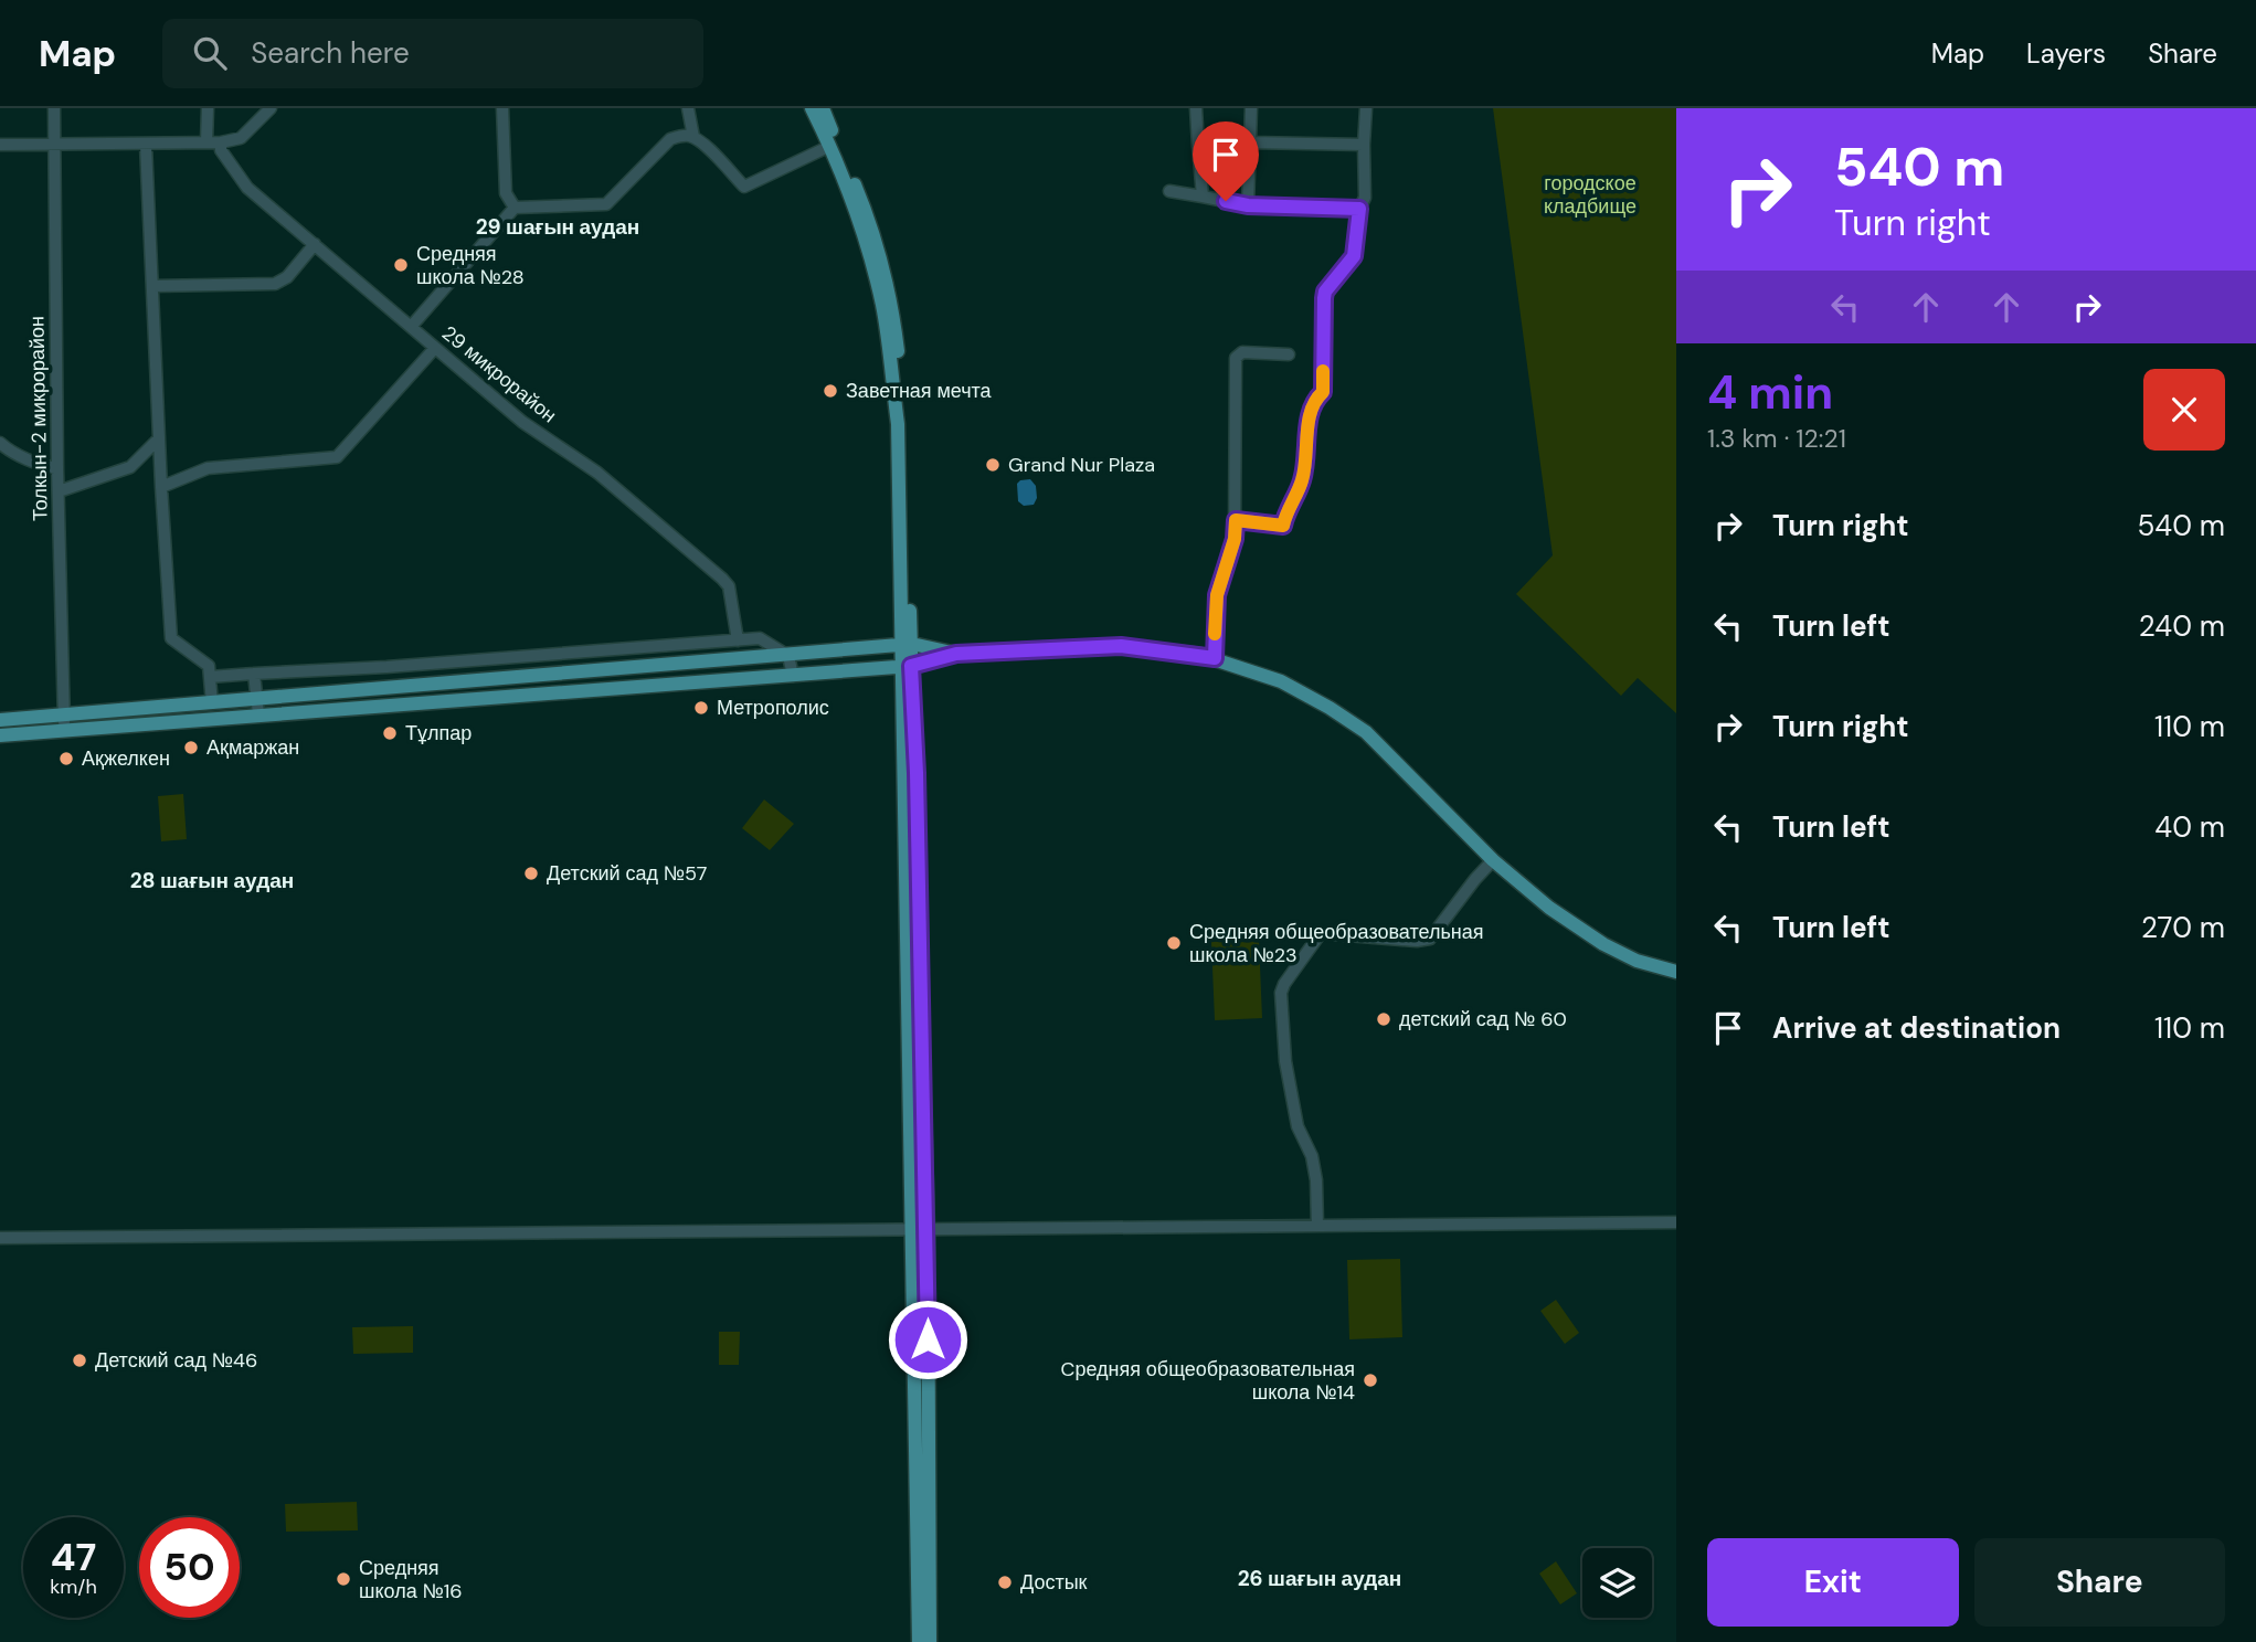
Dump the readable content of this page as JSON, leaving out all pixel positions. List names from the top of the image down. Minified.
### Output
{"streets":{"street":["29 микрорайон","Толкын-2 микрорайон"]},"districts":["29 шағын аудан","28 шағын аудан","26 шағын аудан"],"parks":["городское кладбище"],"places":["Средняя школа №28","Заветная мечта","Grand Nur Plaza","Метрополис","Тұлпар","Ақмаржан","Ақжелкен","Детский сад №57","Средняя общеобразовательная школа №23","детский сад № 60","Детский сад №46","Cредняя общеобразовательная школа №14","Средняя школа №16","Достык"],"page":{"header":"Map","search":"Search here","nav":["Map","Layers","Share"],"turn":["540 m","Turn right"],"heading":["4 min","1.3 km · 12:21"],"list":[{"name":"Turn right","value":"540 m"},{"name":"Turn left","value":"240 m"},{"name":"Turn right","value":"110 m"},{"name":"Turn left","value":"40 m"},{"name":"Turn left","value":"270 m"},{"name":"Arrive at destination","value":"110 m"}],"speed":"47 km/h","limit":"50","buttons":["Exit","Share"]}}
